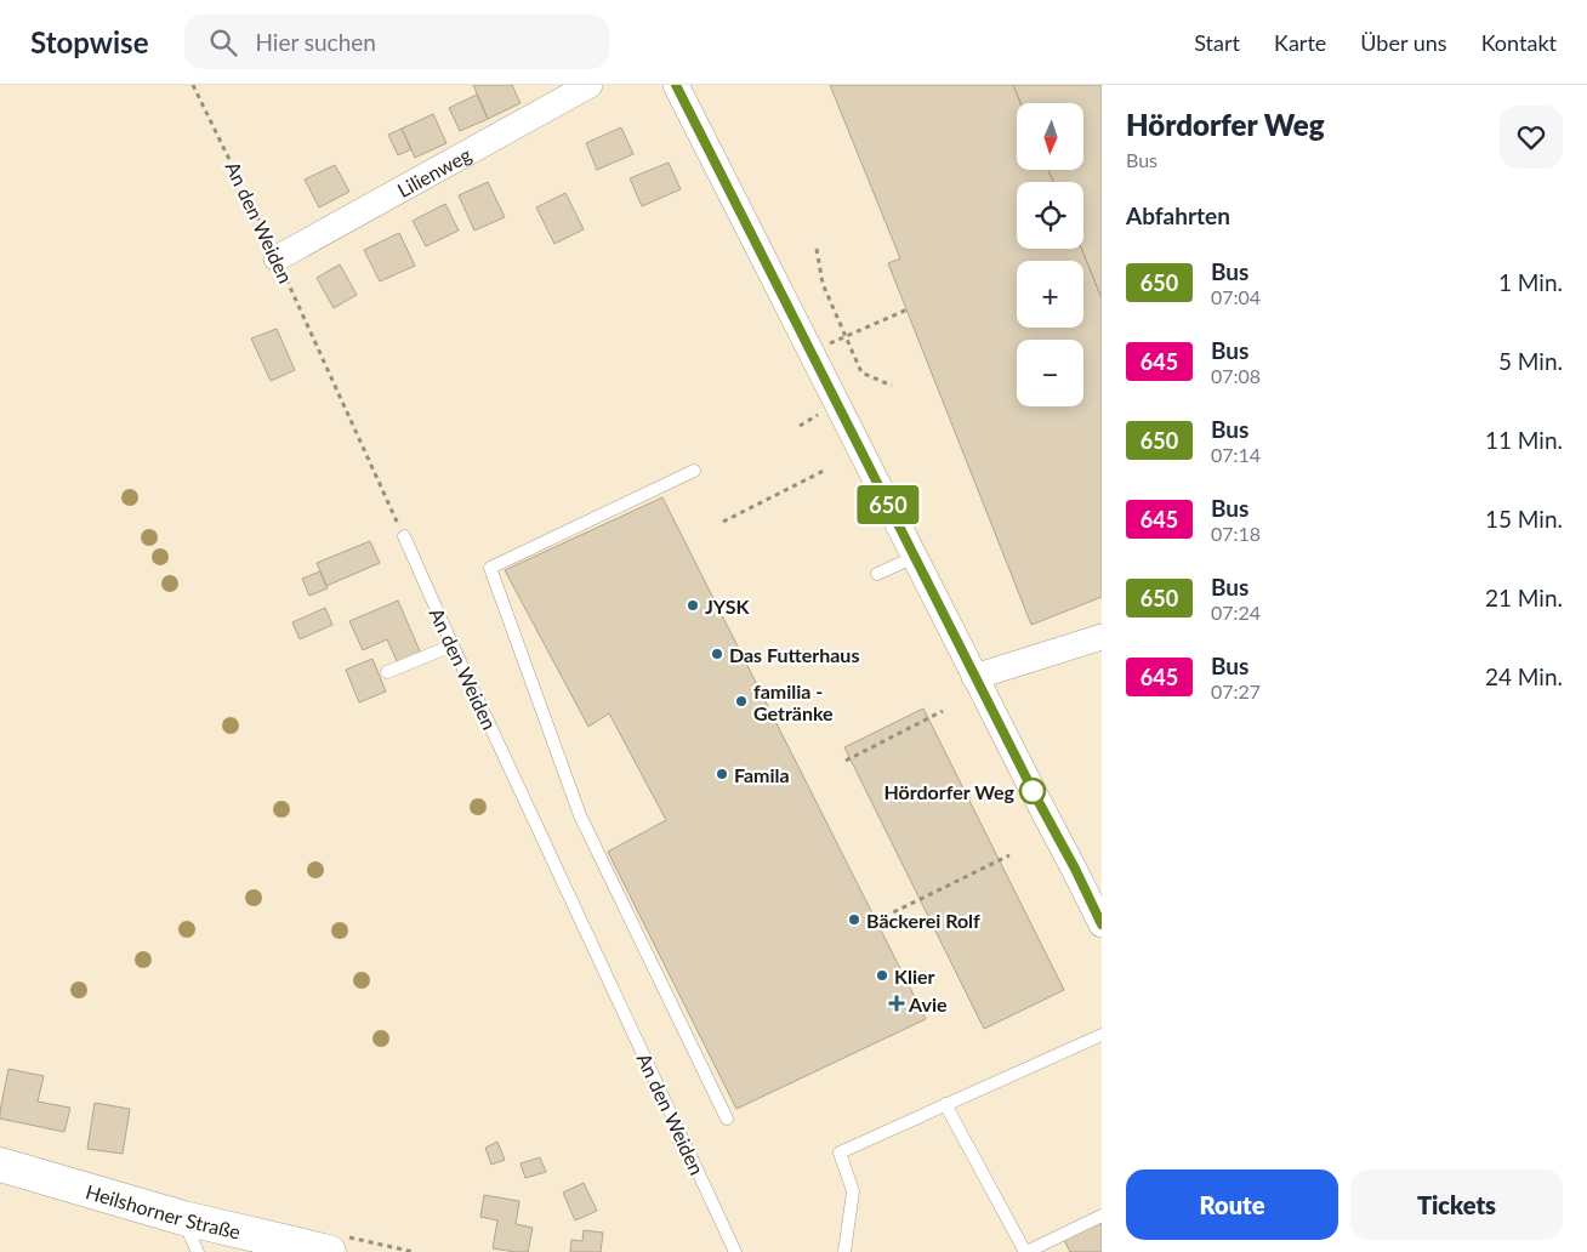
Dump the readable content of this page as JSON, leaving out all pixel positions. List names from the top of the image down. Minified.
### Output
{"streets":{"main road":["Heilshorner Straße"],"street":["Lilienweg"],"lane":["An den Weiden"]},"crossings":[["Lilienweg","An den Weiden"]],"places":{"other":["JYSK","Das Futterhaus","familia - Getränke","Famila","Hördorfer Weg","Bäckerei Rolf","Klier"],"health":["Avie"]},"lines":["bus line 650"],"north":"bottom","page":{"header":"Stopwise","search":"Hier suchen","nav":["Start","Karte","Über uns","Kontakt"],"on_map":"650","heading":[["Hördorfer Weg","Bus"],"Abfahrten"],"map_buttons":["+","−"],"list":[{"mark":"650","name":"Bus","note":"07:04","value":"1 Min."},{"mark":"645","name":"Bus","note":"07:08","value":"5 Min."},{"mark":"650","name":"Bus","note":"07:14","value":"11 Min."},{"mark":"645","name":"Bus","note":"07:18","value":"15 Min."},{"mark":"650","name":"Bus","note":"07:24","value":"21 Min."},{"mark":"645","name":"Bus","note":"07:27","value":"24 Min."}],"buttons":["Route","Tickets"]}}
